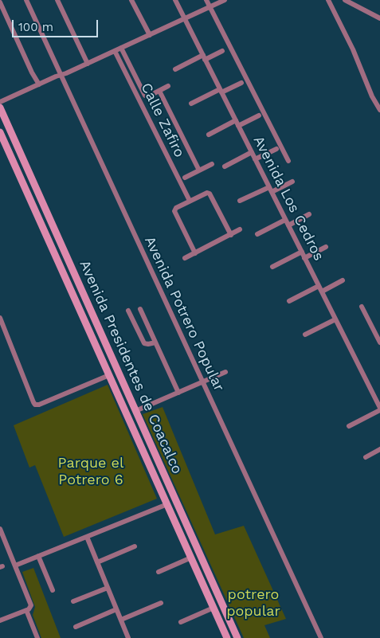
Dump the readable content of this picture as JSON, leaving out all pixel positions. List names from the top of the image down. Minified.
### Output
{"streets":{"street":["Calle Zafiro","Avenida Los Cedros","Avenida Potrero Popular","Avenida Presidentes de Coacalco"]},"parks":["Parque el Potrero 6","potrero popular"],"scale_bar":"100 m"}
